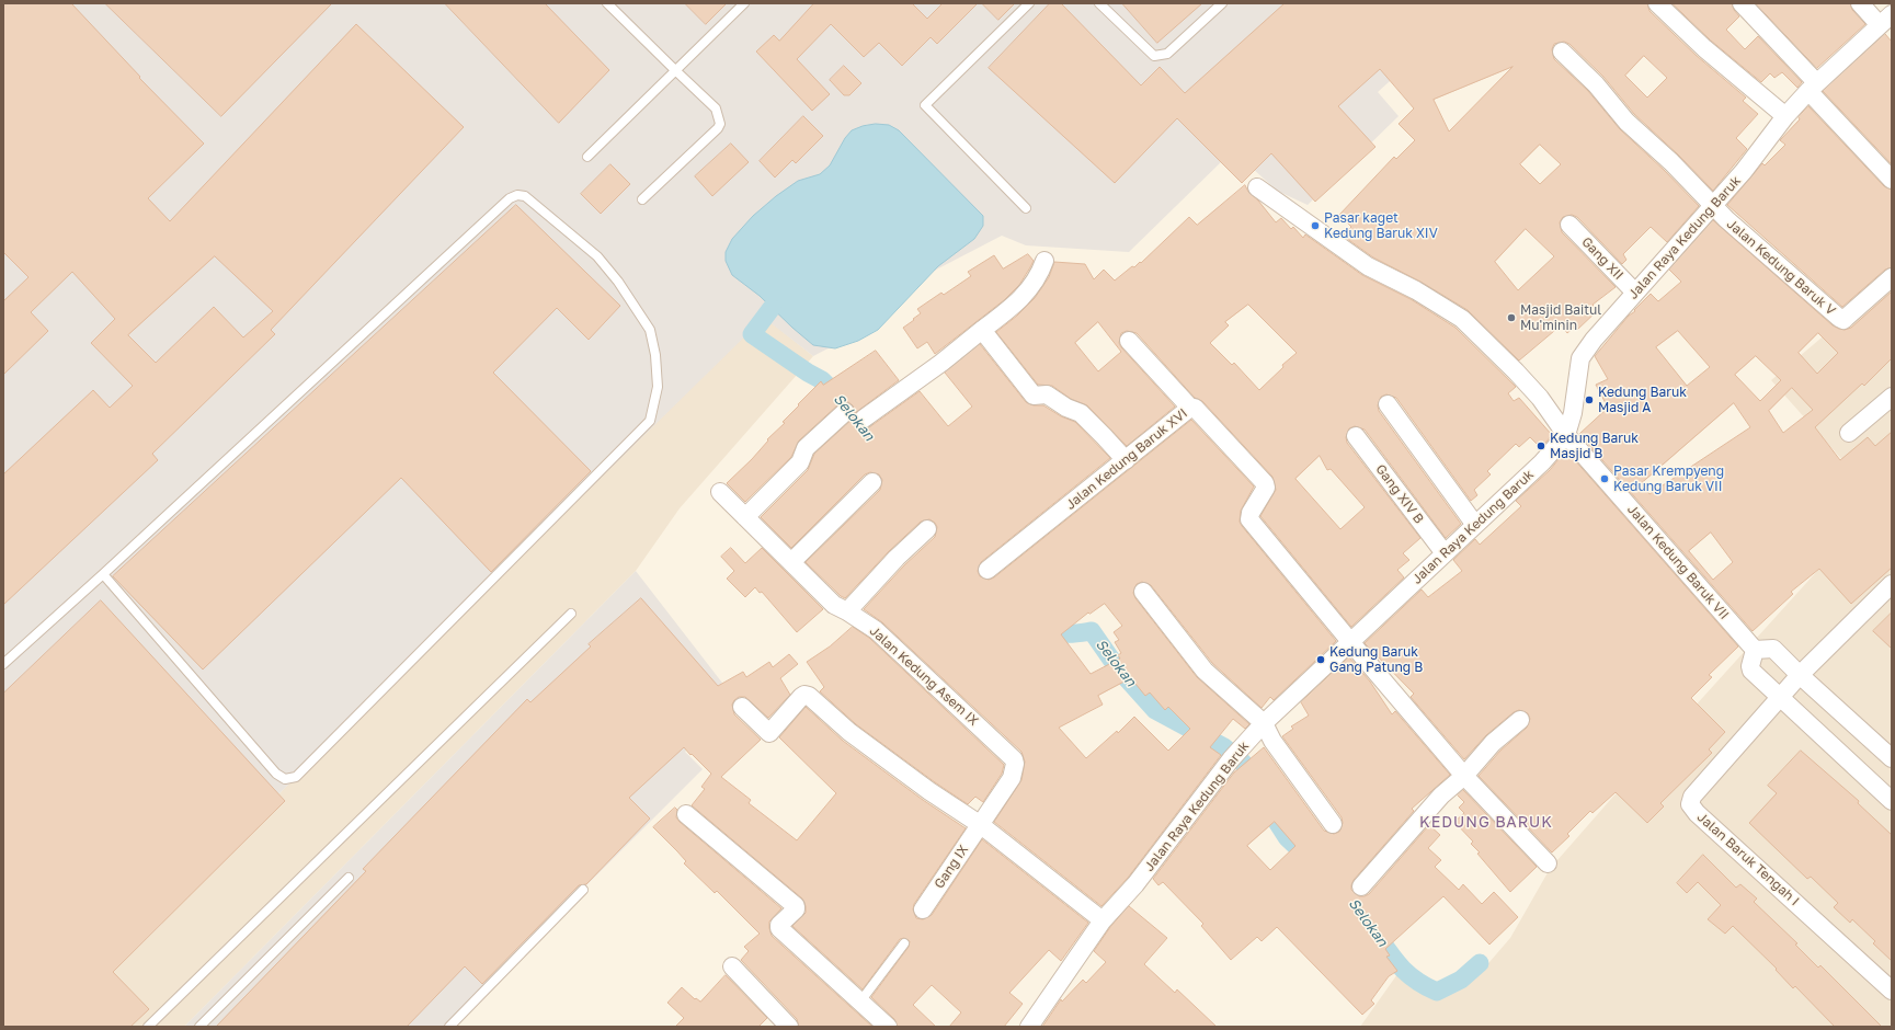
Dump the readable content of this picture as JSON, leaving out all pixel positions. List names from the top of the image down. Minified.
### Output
{"streets":{"street":["Jalan Raya Kedung Baruk","Gang XII","Jalan Kedung Baruk V","Jalan Kedung Baruk XVI","Gang XIV B","Jalan Kedung Baruk VII","Jalan Kedung Asem IX","Jalan Baruk Tengah I","Gang IX"]},"crossings":[["Jalan Raya Kedung Baruk","Gang XII"],["Jalan Raya Kedung Baruk","Jalan Kedung Baruk V"],["Jalan Raya Kedung Baruk","Jalan Kedung Baruk XVI"],["Jalan Raya Kedung Baruk","Gang XIV B"],["Jalan Raya Kedung Baruk","Jalan Kedung Baruk VII"],["Jalan Kedung Asem IX","Gang IX"]],"districts":["KEDUNG BARUK"],"water":["Selokan"],"places":["Pasar kaget Kedung Baruk XIV","Masjid Baitul Mu'minin","Kedung Baruk Masjid A","Kedung Baruk Masjid B","Pasar Krempyeng Kedung Baruk VII","Kedung Baruk Gang Patung B"]}
